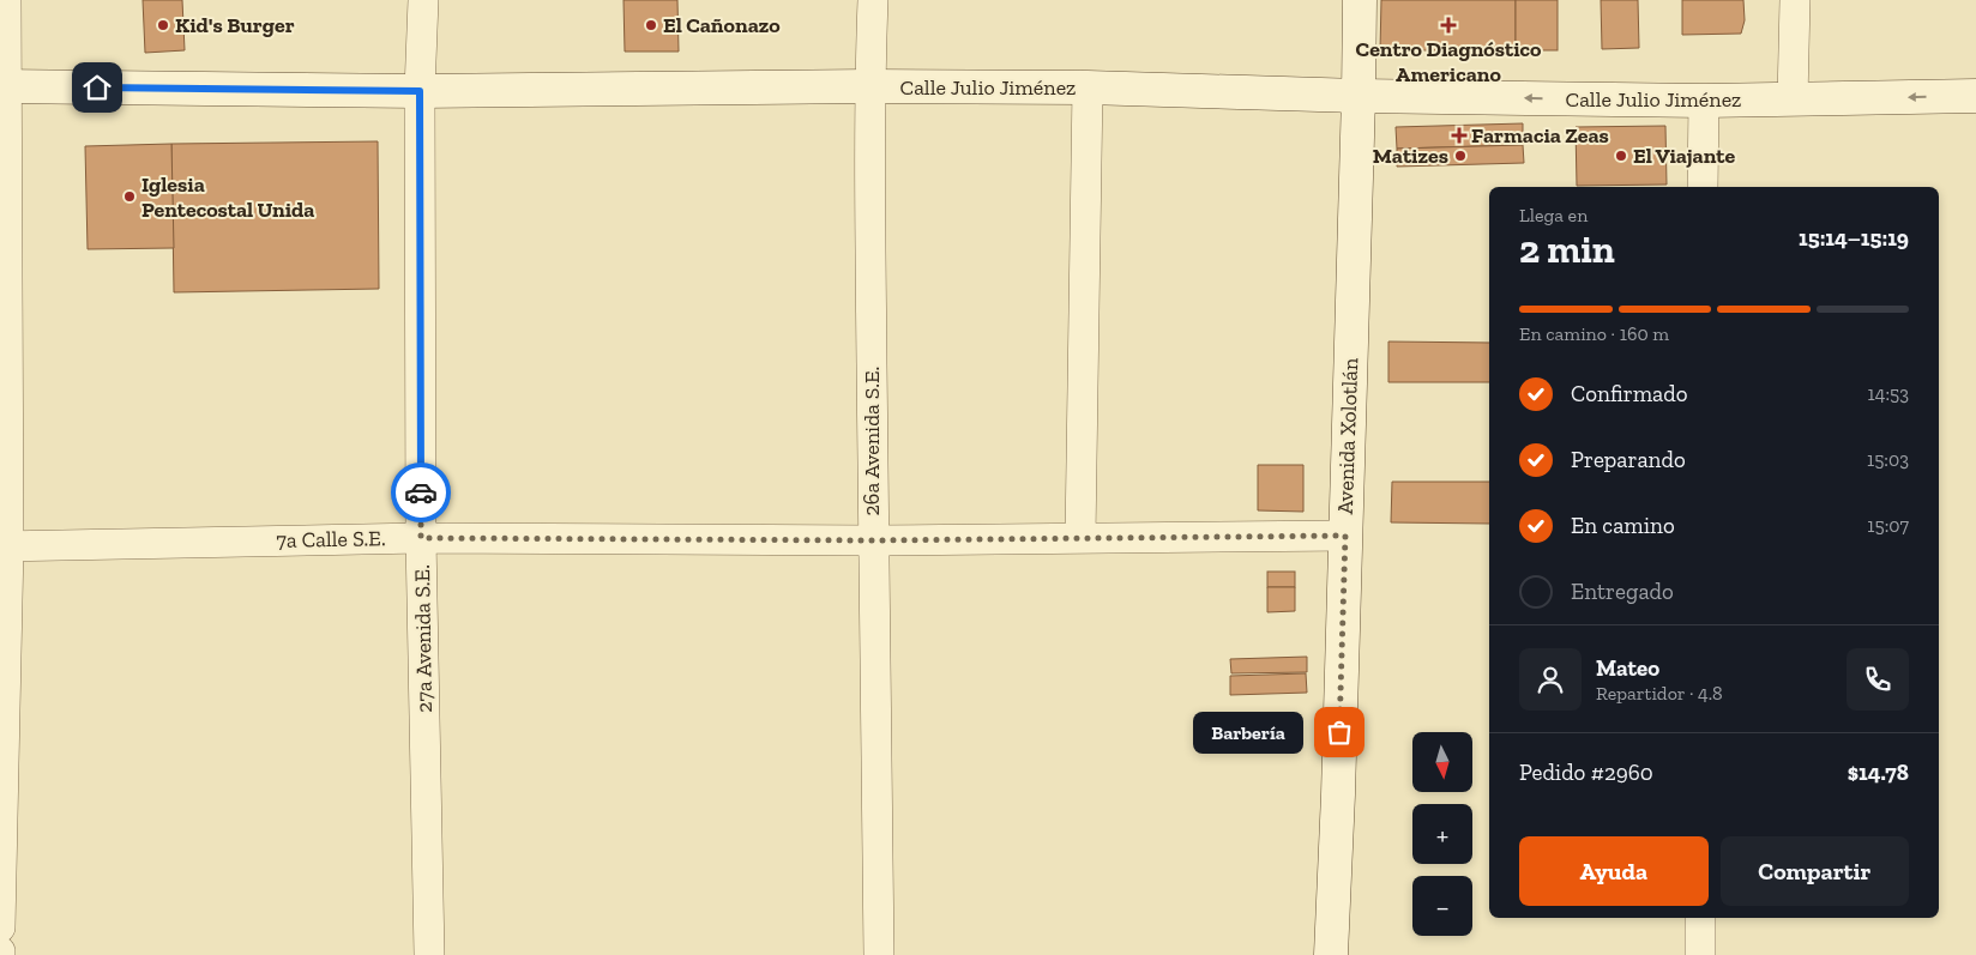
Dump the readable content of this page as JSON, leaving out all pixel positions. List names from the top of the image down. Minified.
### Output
{"streets":{"main road":["Calle Julio Jiménez","Avenida Xolotlán"],"street":["26a Avenida S.E.","7a Calle S.E.","27a Avenida S.E."]},"crossings":[["Calle Julio Jiménez","Avenida Xolotlán"],["Calle Julio Jiménez","26a Avenida S.E."],["Calle Julio Jiménez","27a Avenida S.E."],["Avenida Xolotlán","7a Calle S.E."],["26a Avenida S.E.","7a Calle S.E."],["7a Calle S.E.","27a Avenida S.E."]],"places":{"other":["Kid's Burger","El Cañonazo","Matizes","El Viajante","Iglesia Pentecostal Unida","Barbería"],"health":["Centro Diagnóstico Americano","Farmacia Zeas"]},"north":"bottom","page":{"heading":["2 min","Llega en","15:14–15:19"],"panel":["Mateo","Repartidor · 4.8","Pedido #2960","$14.78"],"bar":"En camino · 160 m","list":[["Confirmado","14:53"],["Preparando","15:03"],["En camino","15:07"],"Entregado"],"bubble":"Barbería","map_buttons":["+","−"],"buttons":["Ayuda","Compartir"]}}
